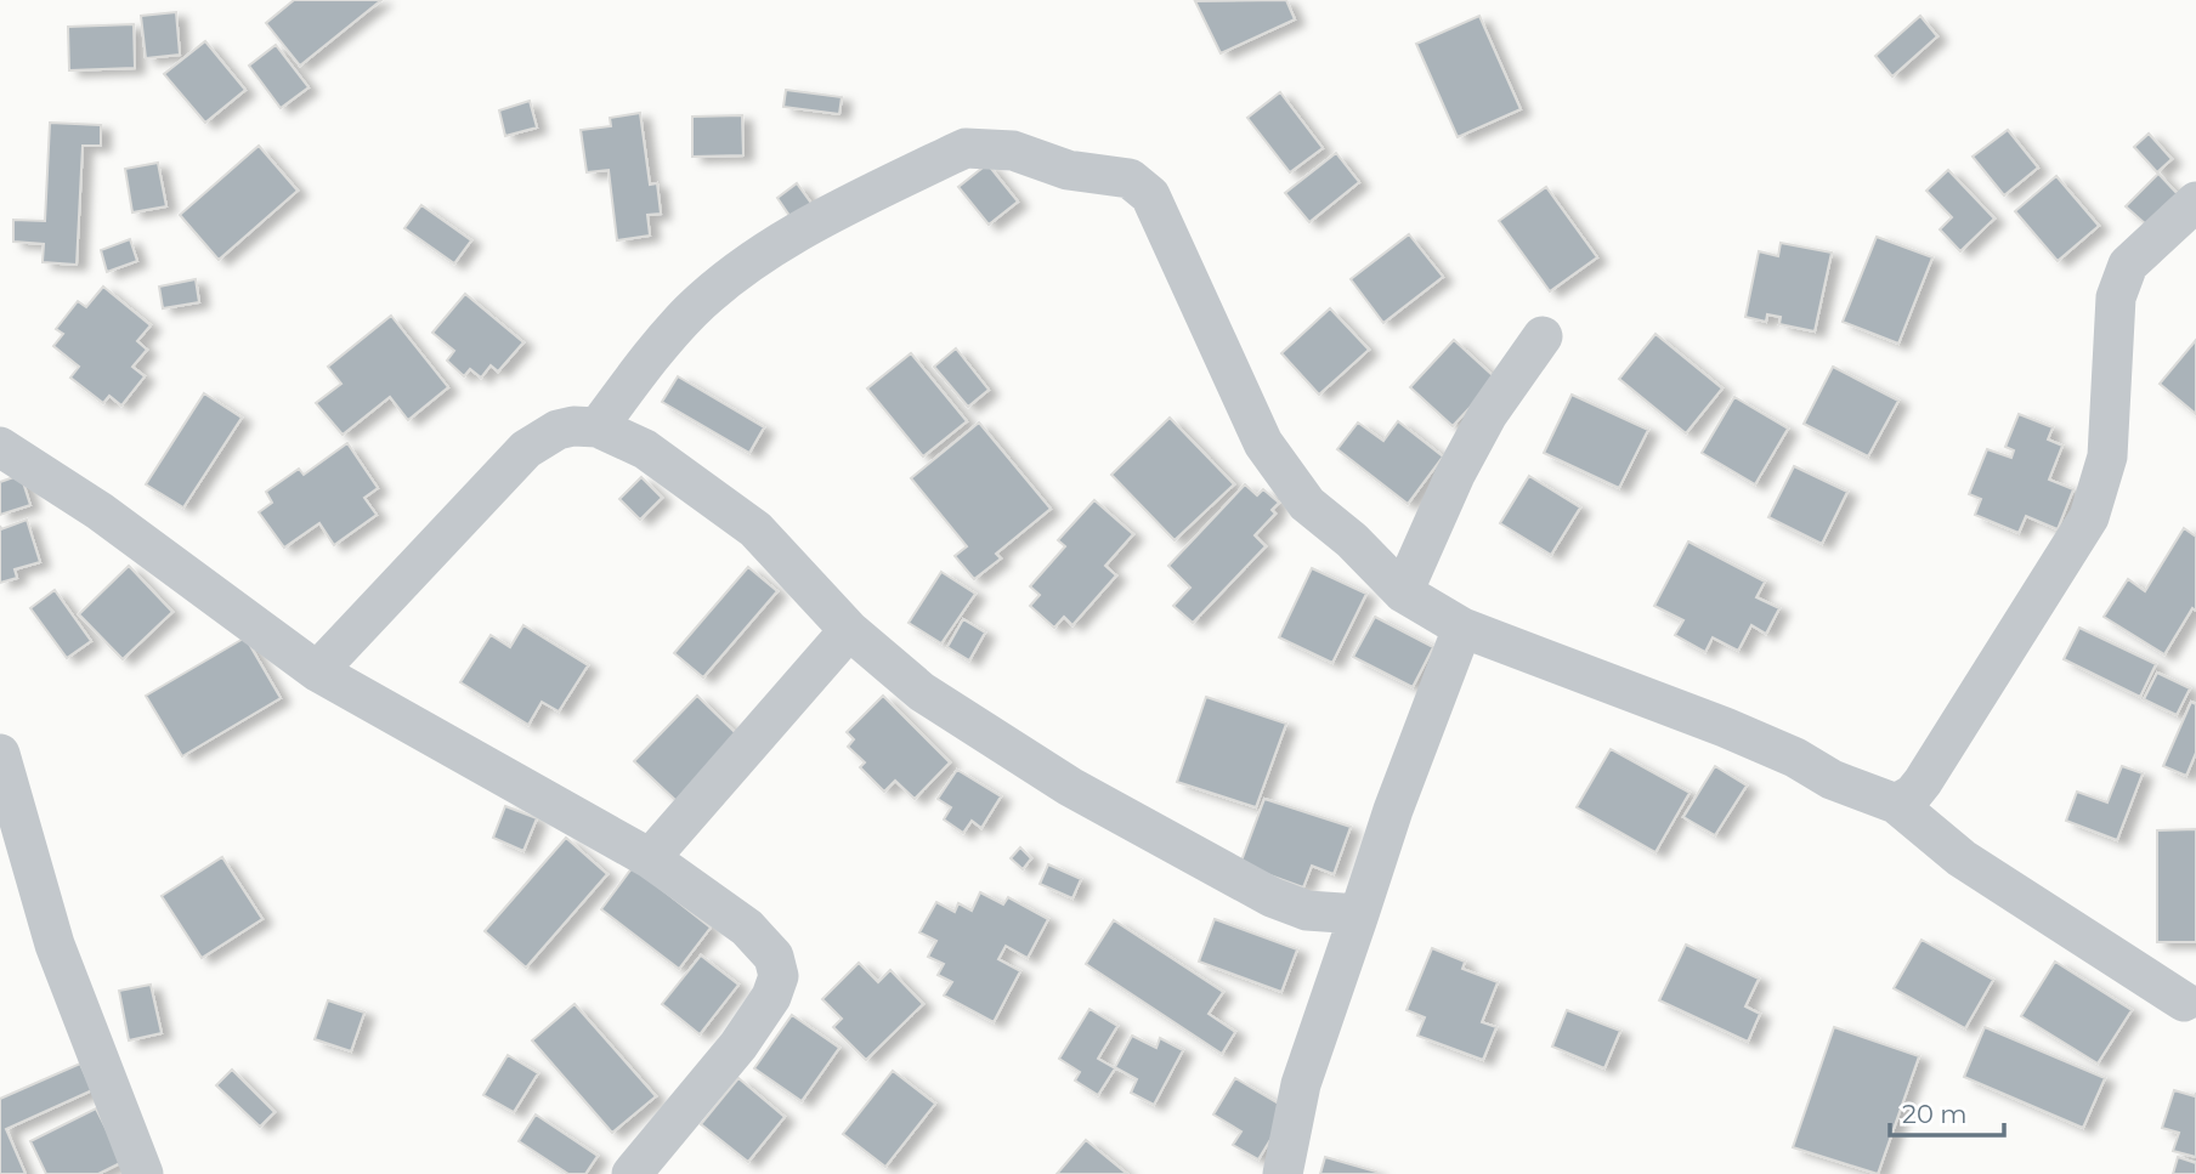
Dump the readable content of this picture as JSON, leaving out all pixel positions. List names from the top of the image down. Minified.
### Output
{"scale_bar":"20 m"}
